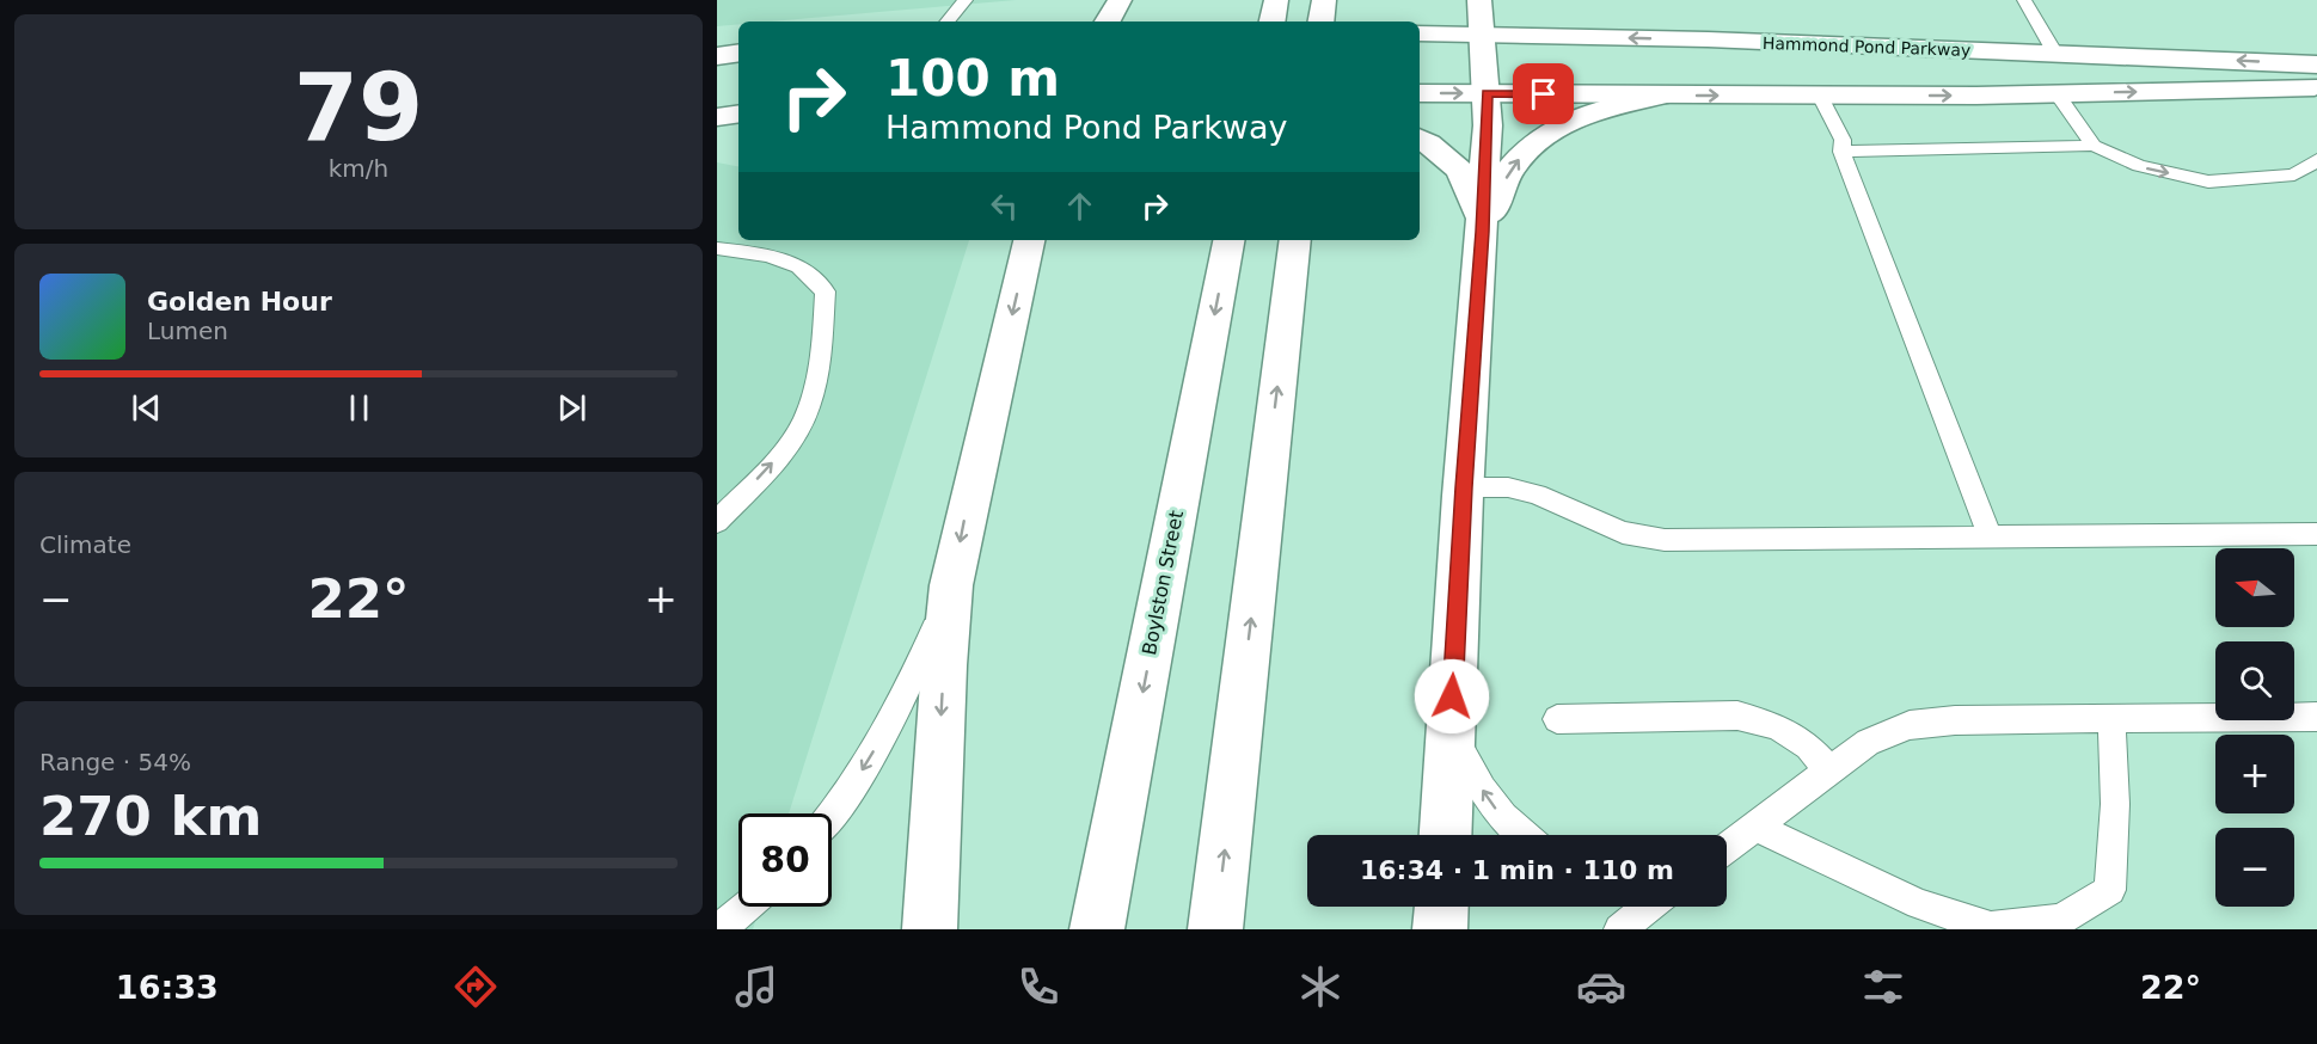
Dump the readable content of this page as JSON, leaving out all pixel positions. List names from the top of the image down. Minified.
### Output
{"streets":{"main road":["Hammond Pond Parkway","Boylston Street"]},"north":"left","page":{"tile":[["79","km/h"],"Climate",["Range · 54%","270 km"]],"turn":["100 m","Hammond Pond Parkway"],"song":["Golden Hour","Lumen"],"map_buttons":["+","−"],"heat":["−","22°","+"],"limit":"80","trip":"16:34 · 1 min · 110 m","tabs":["16:33","22°"]}}
